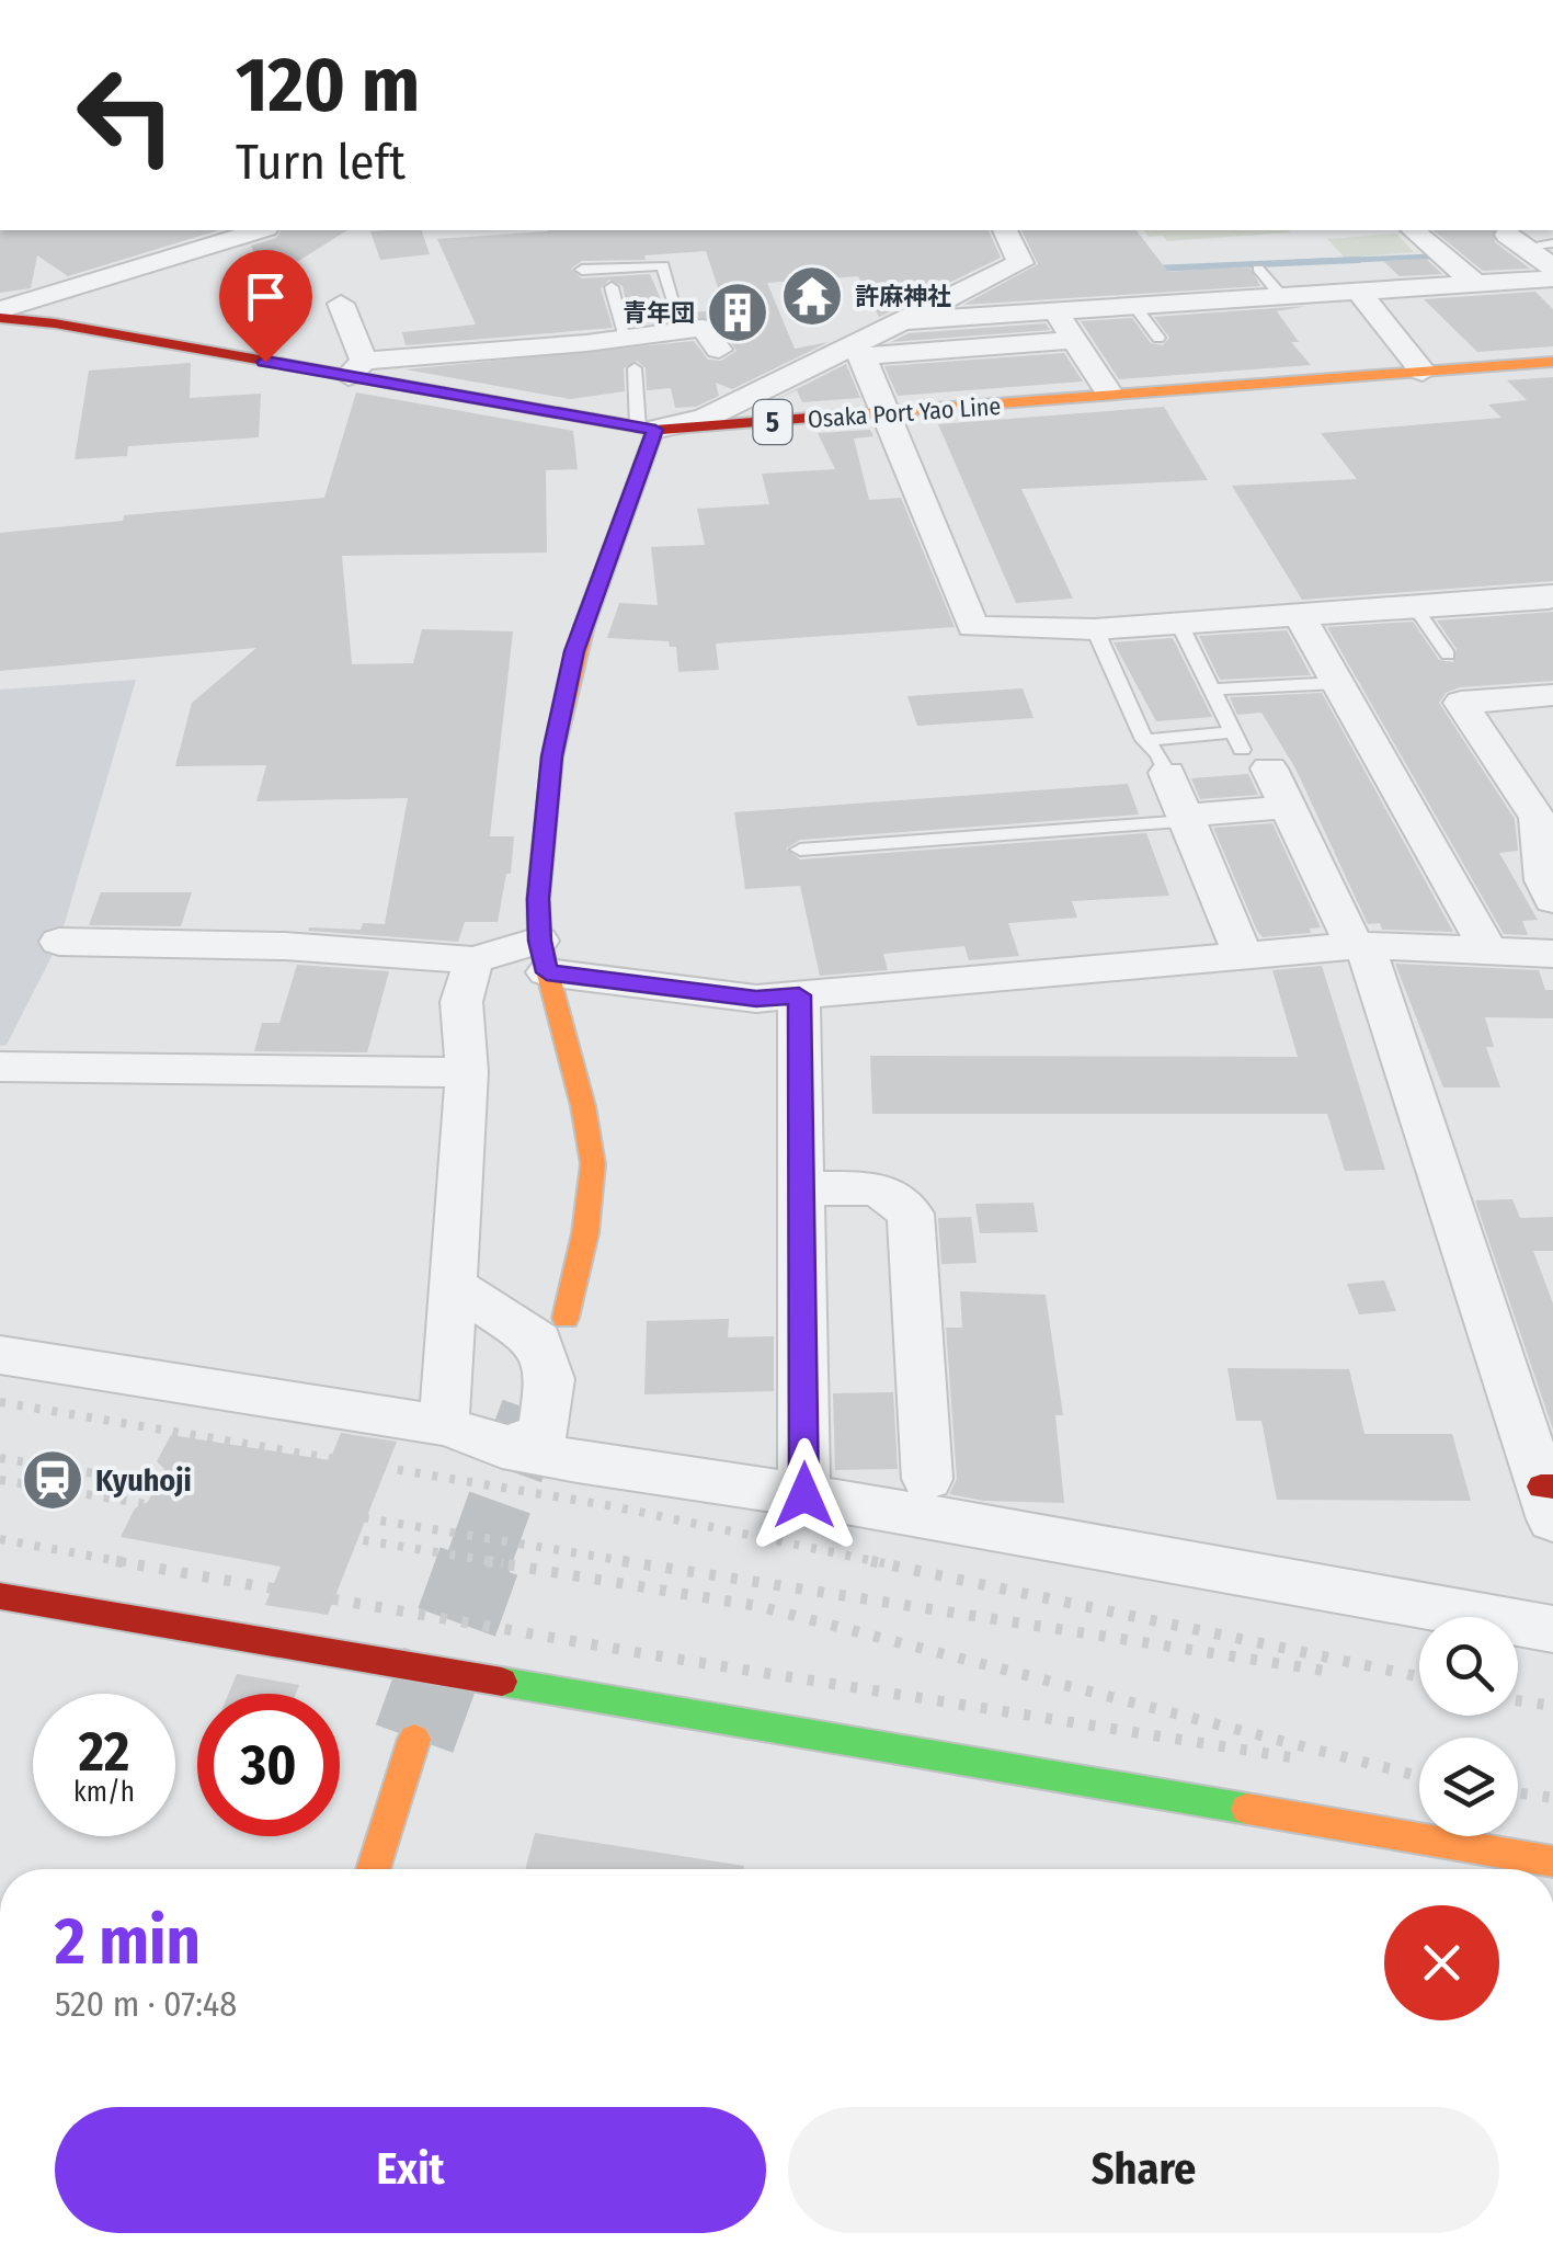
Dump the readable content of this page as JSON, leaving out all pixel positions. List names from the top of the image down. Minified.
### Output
{"streets":{"main road":["Osaka Port Yao Line","5"]},"places":{"temple":["許麻神社"],"building":["青年団"],"station":["Kyuhoji"]},"page":{"turn":["120 m","Turn left"],"speed":"22 km/h","limit":"30","heading":["2 min","520 m · 07:48"],"buttons":["Exit","Share"]}}
